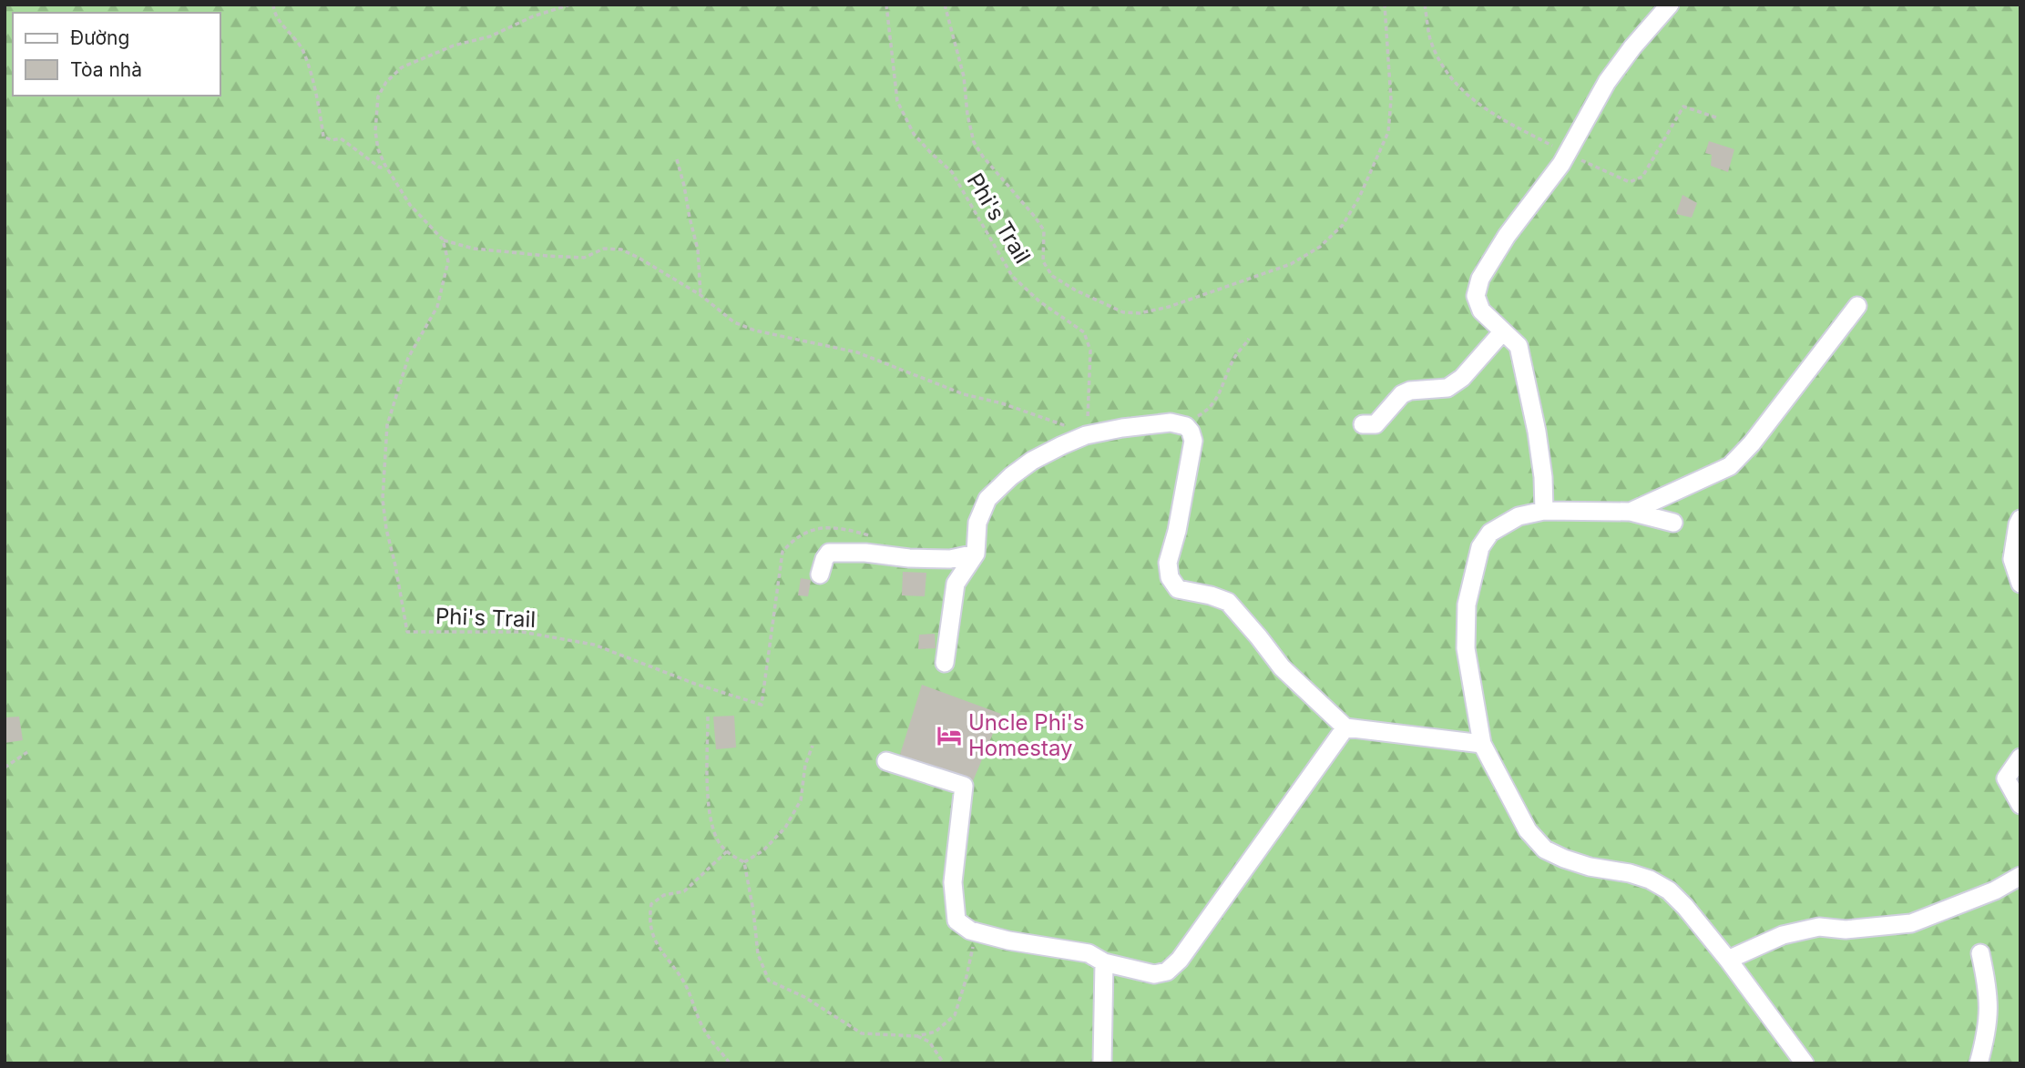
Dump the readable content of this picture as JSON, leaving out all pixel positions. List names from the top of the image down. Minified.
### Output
{"streets":{"path":["Phi's Trail"]},"places":{"hotel":["Uncle Phi's Homestay"]},"legend":["Đường","Tòa nhà"]}
